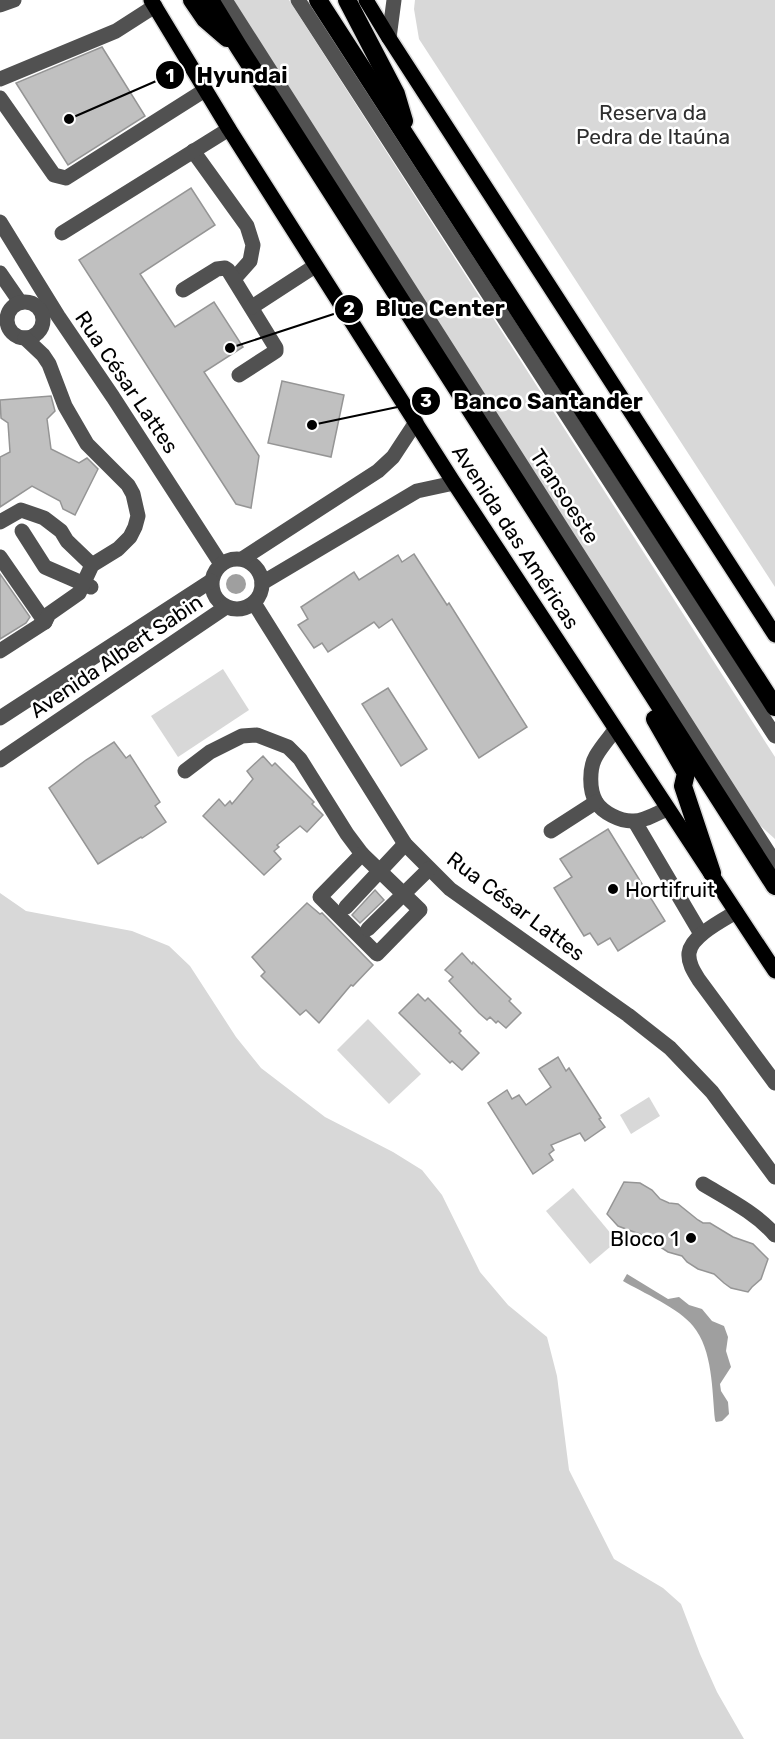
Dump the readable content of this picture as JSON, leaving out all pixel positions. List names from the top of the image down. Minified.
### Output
{"streets":{"highway":["Avenida das Américas"],"street":["Rua César Lattes","Transoeste","Avenida Albert Sabin"]},"crossings":[["Rua César Lattes","Avenida Albert Sabin"]],"parks":["Reserva da Pedra de Itaúna"],"places":["Hyundai","Blue Center","Banco Santander","Hortifruit","Bloco 1"]}
